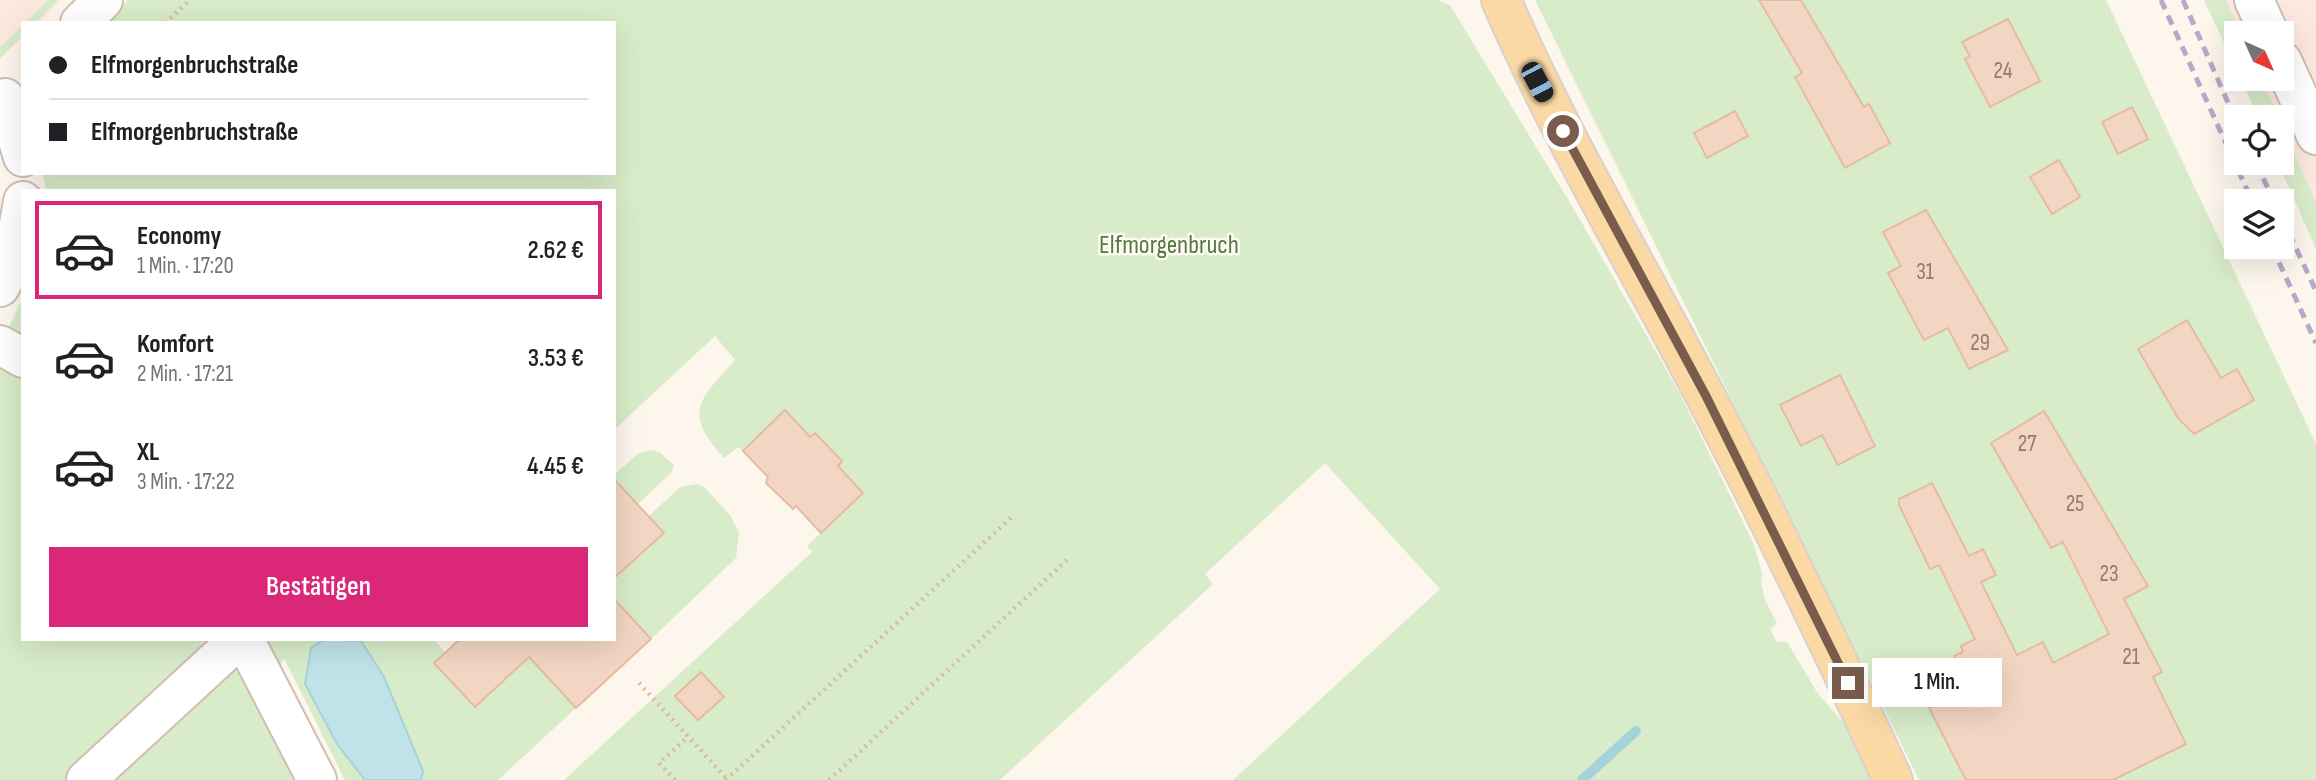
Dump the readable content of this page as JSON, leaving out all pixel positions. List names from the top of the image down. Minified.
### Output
{"parks":["Elfmorgenbruch"],"house_numbers":["24","31","29","27","25","23","21"],"north":"bottom right","page":{"banner":["Elfmorgenbruchstraße","Elfmorgenbruchstraße"],"list":[{"name":"Economy","note":"1 Min. · 17:20","value":"2.62 €"},{"name":"Komfort","note":"2 Min. · 17:21","value":"3.53 €"},{"name":"XL","note":"3 Min. · 17:22","value":"4.45 €"}],"buttons":"Bestätigen","bubble":"1 Min."}}
